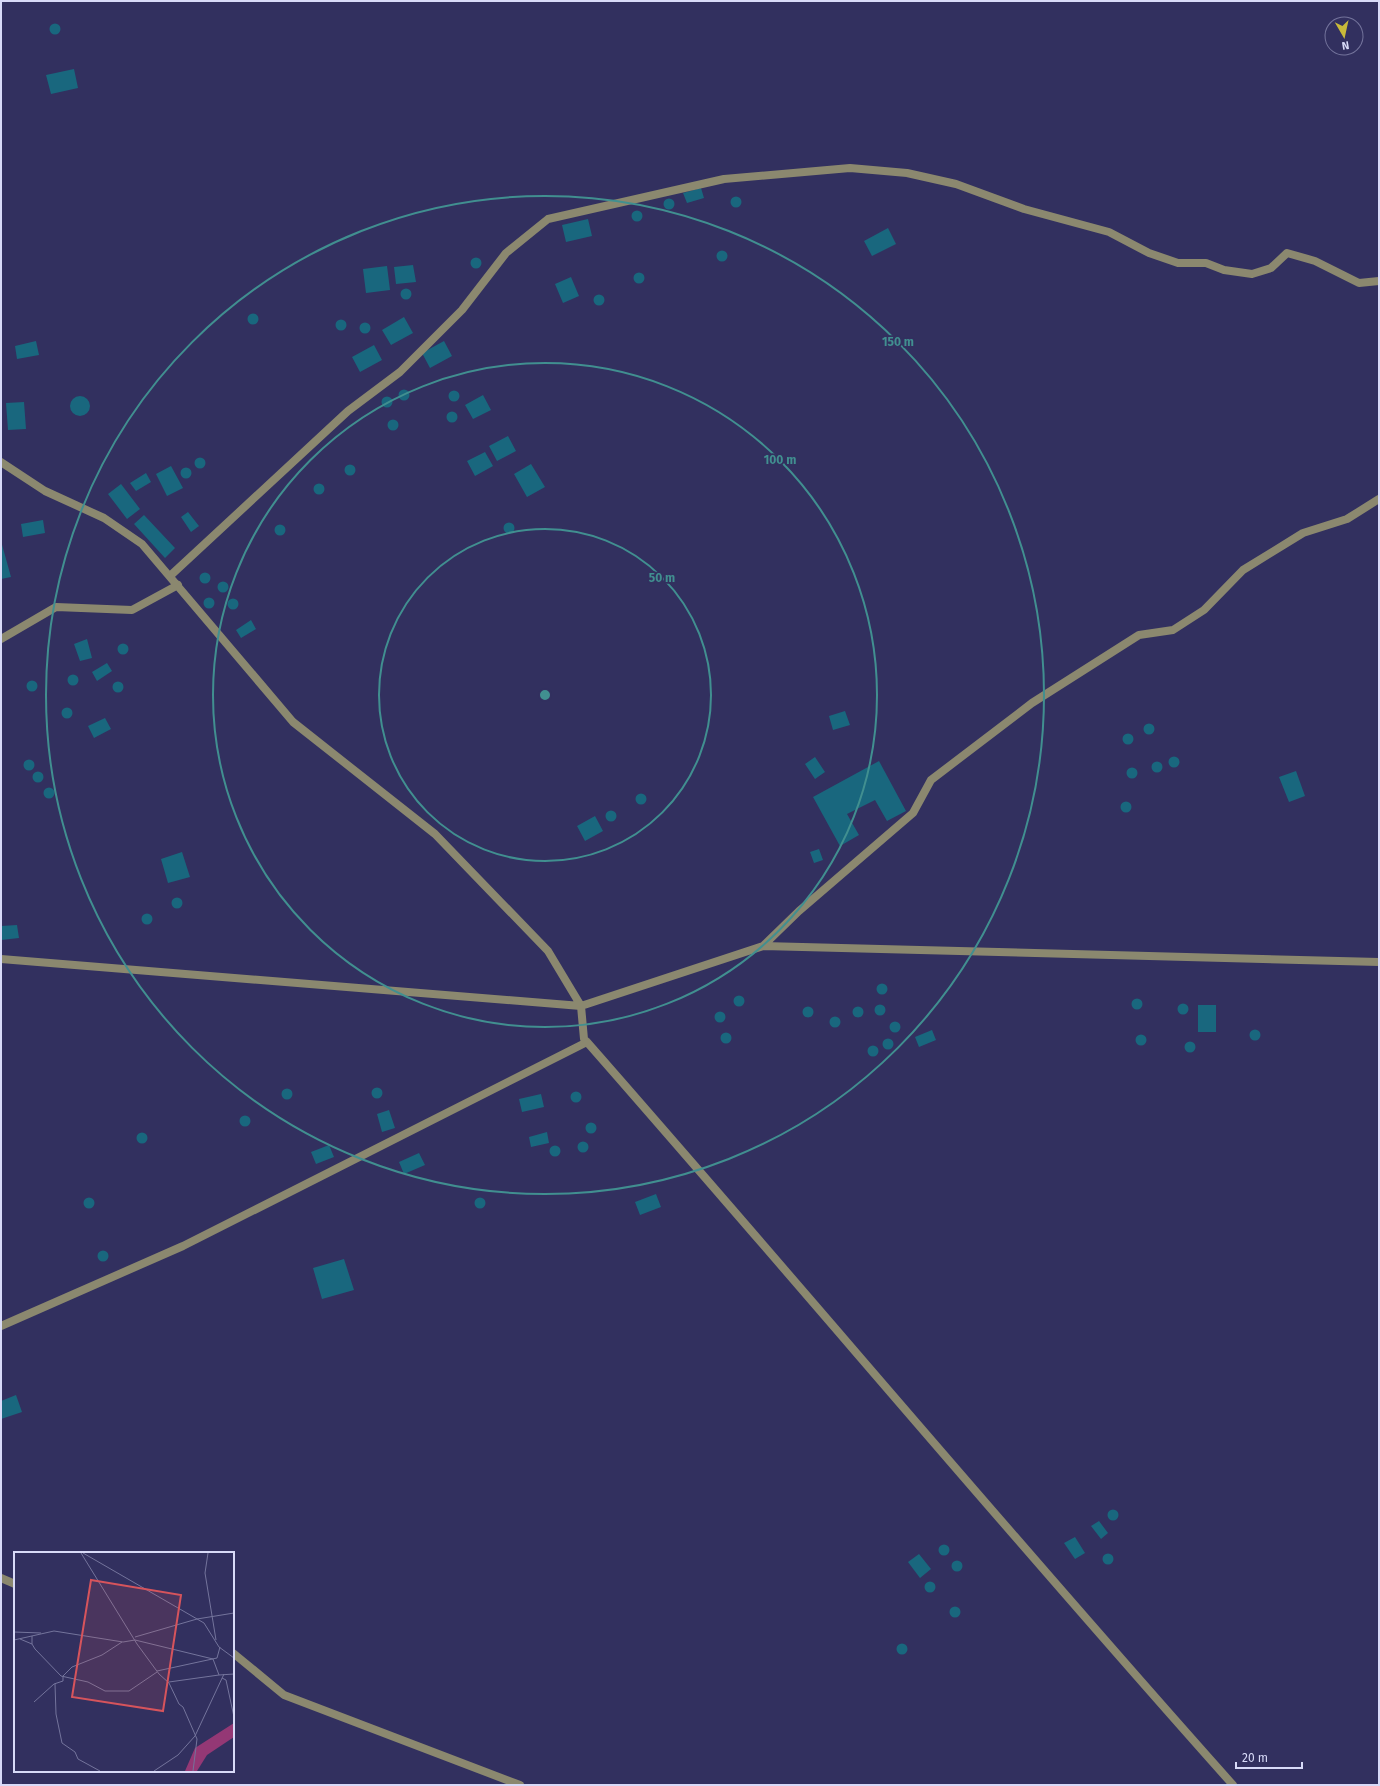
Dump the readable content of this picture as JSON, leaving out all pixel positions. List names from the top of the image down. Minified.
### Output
{"scale_bar":"20 m","north":"bottom","rings":["150 m","100 m","50 m"]}
